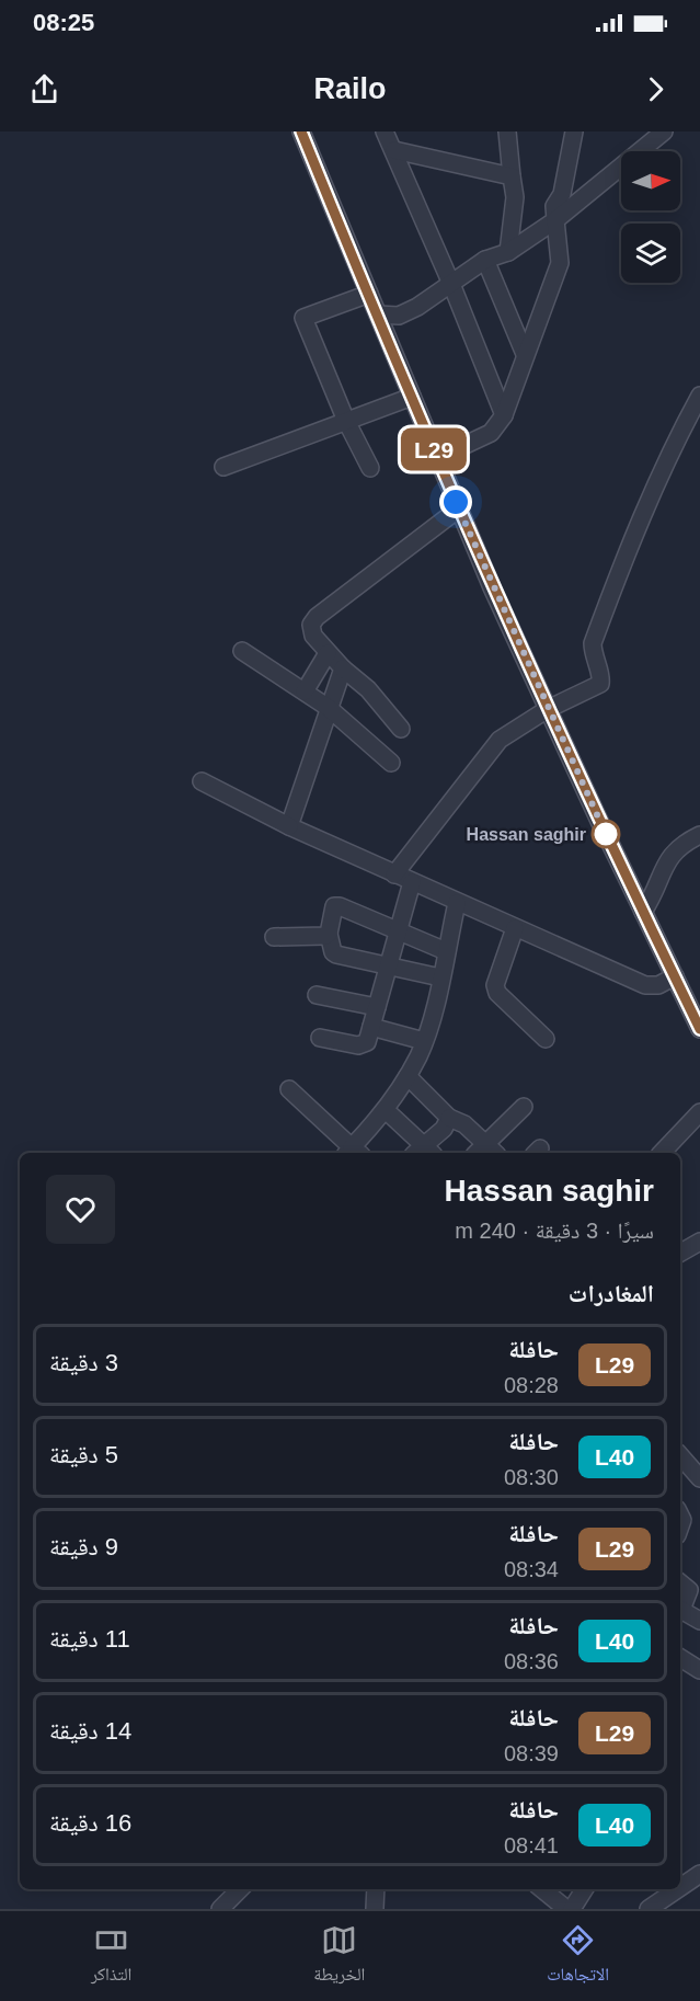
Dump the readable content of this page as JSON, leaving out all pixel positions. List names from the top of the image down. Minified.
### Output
{"places":["Hassan saghir"],"lines":["bus line L29"],"north":"right","page":{"status":"08:25","header":"Railo","on_map":"L29","heading":[["Hassan saghir","سيرًا · 3 دقيقة · 240 m"],"المغادرات"],"list":[{"mark":"L29","name":"حافلة","note":"08:28","value":"3 دقيقة"},{"mark":"L40","name":"حافلة","note":"08:30","value":"5 دقيقة"},{"mark":"L29","name":"حافلة","note":"08:34","value":"9 دقيقة"},{"mark":"L40","name":"حافلة","note":"08:36","value":"11 دقيقة"},{"mark":"L29","name":"حافلة","note":"08:39","value":"14 دقيقة"},{"mark":"L40","name":"حافلة","note":"08:41","value":"16 دقيقة"}],"tabs":["الاتجاهات","الخريطة","التذاكر"]}}
